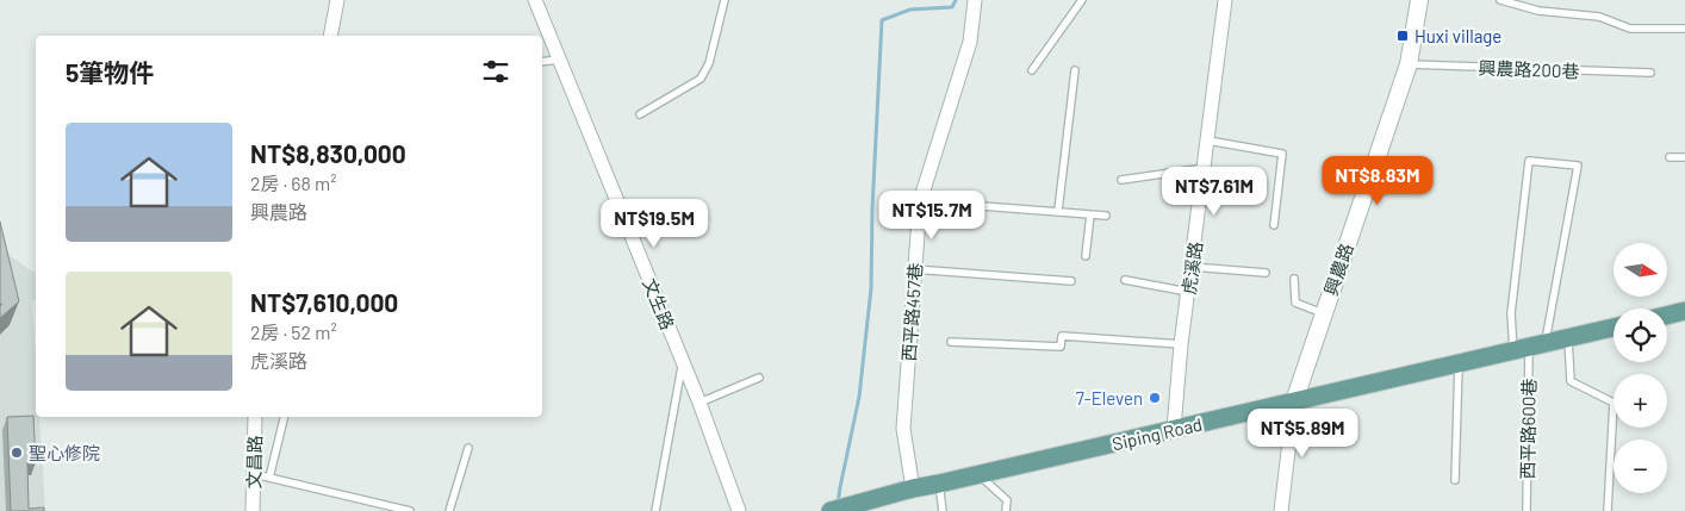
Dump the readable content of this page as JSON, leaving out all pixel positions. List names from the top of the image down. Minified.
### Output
{"streets":{"main road":["Siping Road"],"street":["虎溪路","興農路","文生路","西平路457巷","文昌路"],"lane":["興農路200巷","西平路600巷"]},"crossings":[["興農路200巷","興農路"],["虎溪路","Siping Road"],["興農路","Siping Road"],["西平路457巷","Siping Road"],["西平路600巷","Siping Road"]],"places":{"transit":["Huxi village"],"other":["7-Eleven","聖心修院"]},"north":"right","page":{"heading":"5筆物件","list":[{"name":"NT$8,830,000","note":"2房 · 68 m² · 興農路"},{"name":"NT$7,610,000","note":"2房 · 52 m² · 虎溪路"}],"price":["NT$8.83M","NT$7.61M","NT$15.7M","NT$19.5M","NT$5.89M"],"map_buttons":["+","−"]}}
